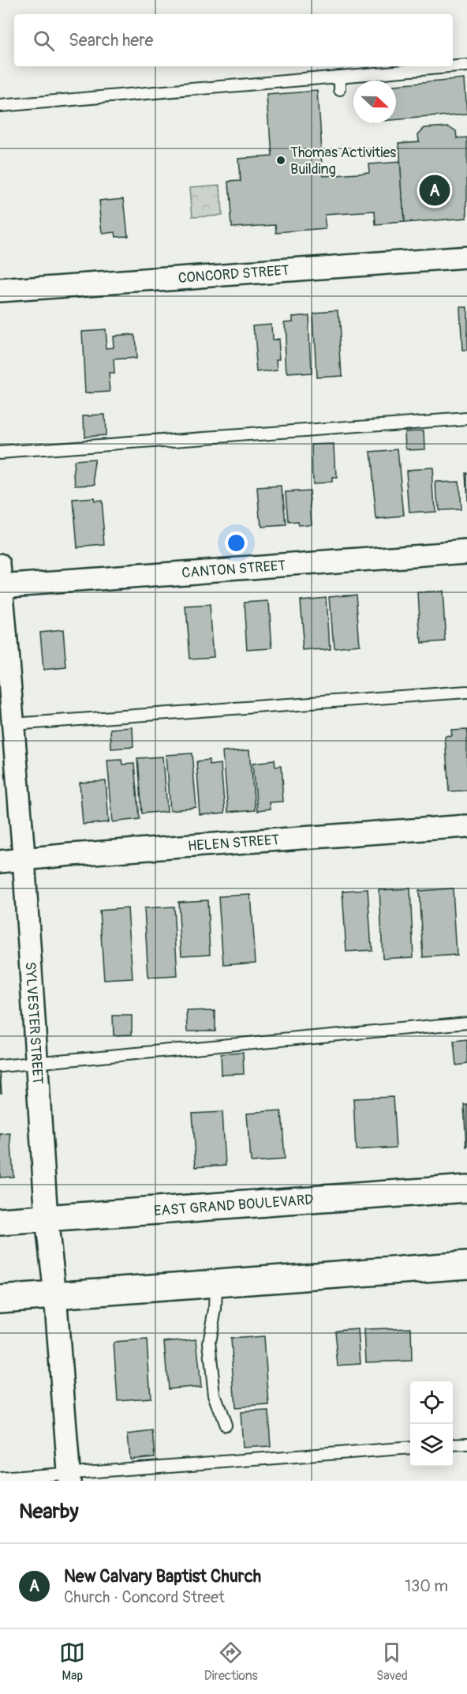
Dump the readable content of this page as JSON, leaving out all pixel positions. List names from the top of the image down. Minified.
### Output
{"streets":{"main road":["EAST GRAND BOULEVARD"],"street":["CONCORD STREET","CANTON STREET","HELEN STREET","SYLVESTER STREET"]},"crossings":[["CANTON STREET","SYLVESTER STREET"],["HELEN STREET","SYLVESTER STREET"],["SYLVESTER STREET","EAST GRAND BOULEVARD"]],"places":["Thomas Activities Building"],"north":"right","page":{"search":"Search here","pins":"A","heading":"Nearby","list":[{"mark":"A","name":"New Calvary Baptist Church","note":"Church · Concord Street","value":"130 m"}],"nav":["Map","Directions","Saved"]}}
